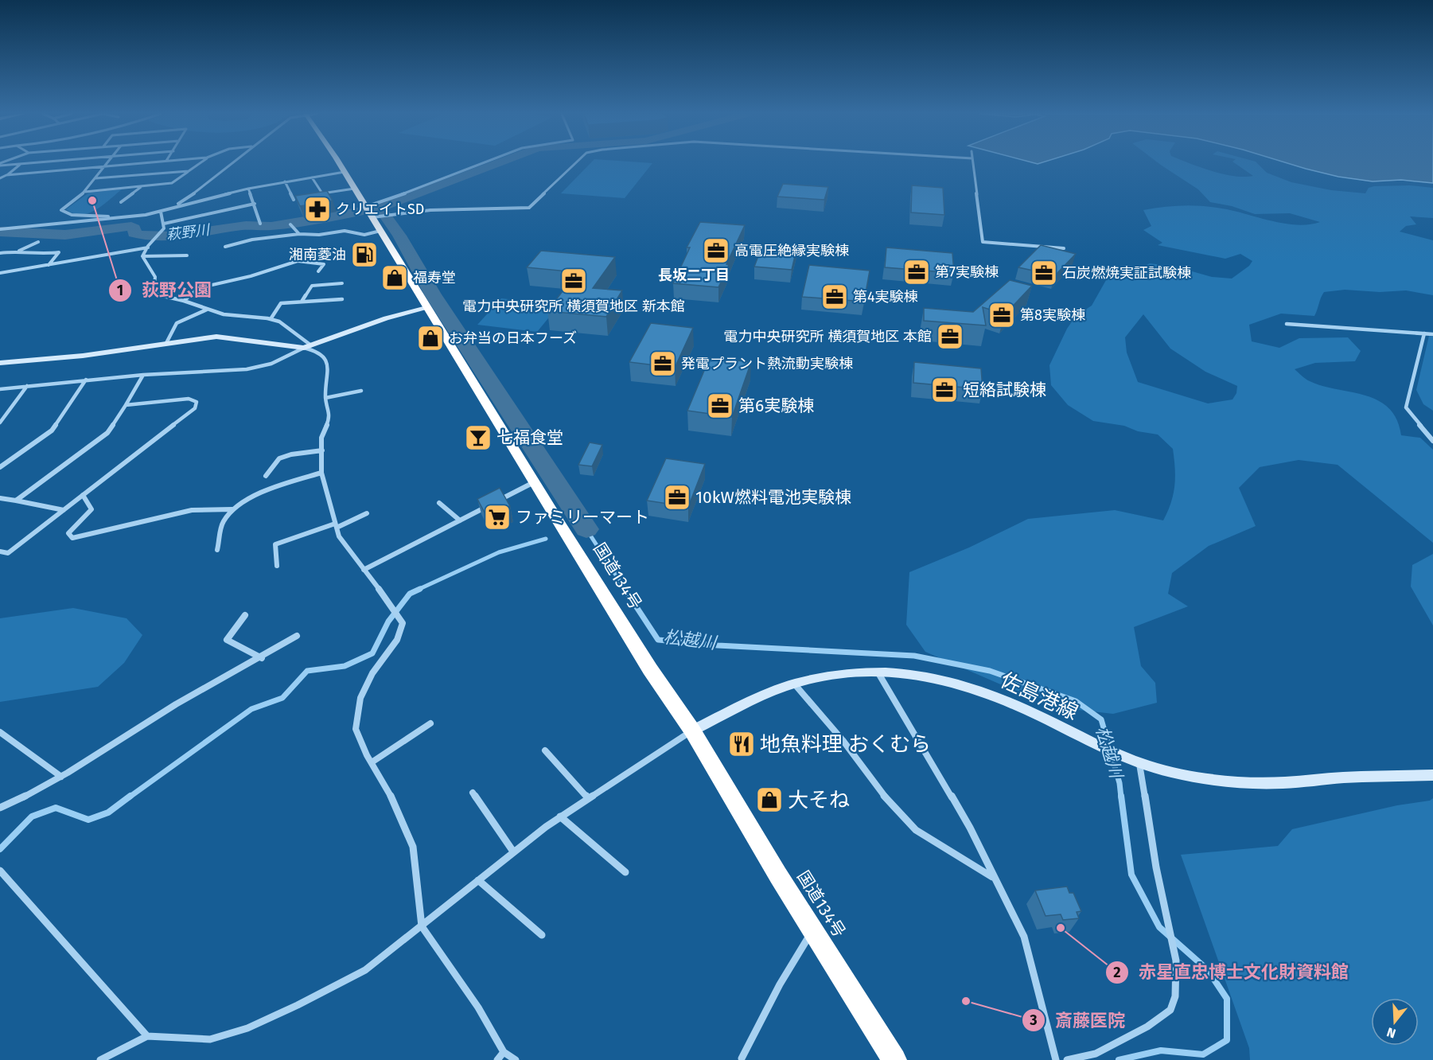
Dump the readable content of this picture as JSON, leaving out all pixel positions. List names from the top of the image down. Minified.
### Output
{"streets":{"highway":["国道134号"],"street":["佐島港線"]},"crossings":[["国道134号","佐島港線"]],"districts":["長坂二丁目"],"water":["萩野川","松越川"],"places":{"other":["荻野公園","赤星直忠博士文化財資料館","斎藤医院"],"pharmacy":["クリエイトSD"],"office":["高電圧絶縁実験棟","第7実験棟","石炭燃焼実証試験棟","電力中央研究所 横須賀地区 新本館","第4実験棟","第8実験棟","電力中央研究所 横須賀地区 本館","発電プラント熱流動実験棟","短絡試験棟","第6実験棟","10kW燃料電池実験棟"],"fuel station":["湘南菱油"],"shop":["福寿堂","お弁当の日本フーズ","大そね"],"bar":["七福食堂"],"supermarket":["ファミリーマート"],"restaurant":["地魚料理 おくむら"]},"north":"bottom"}
